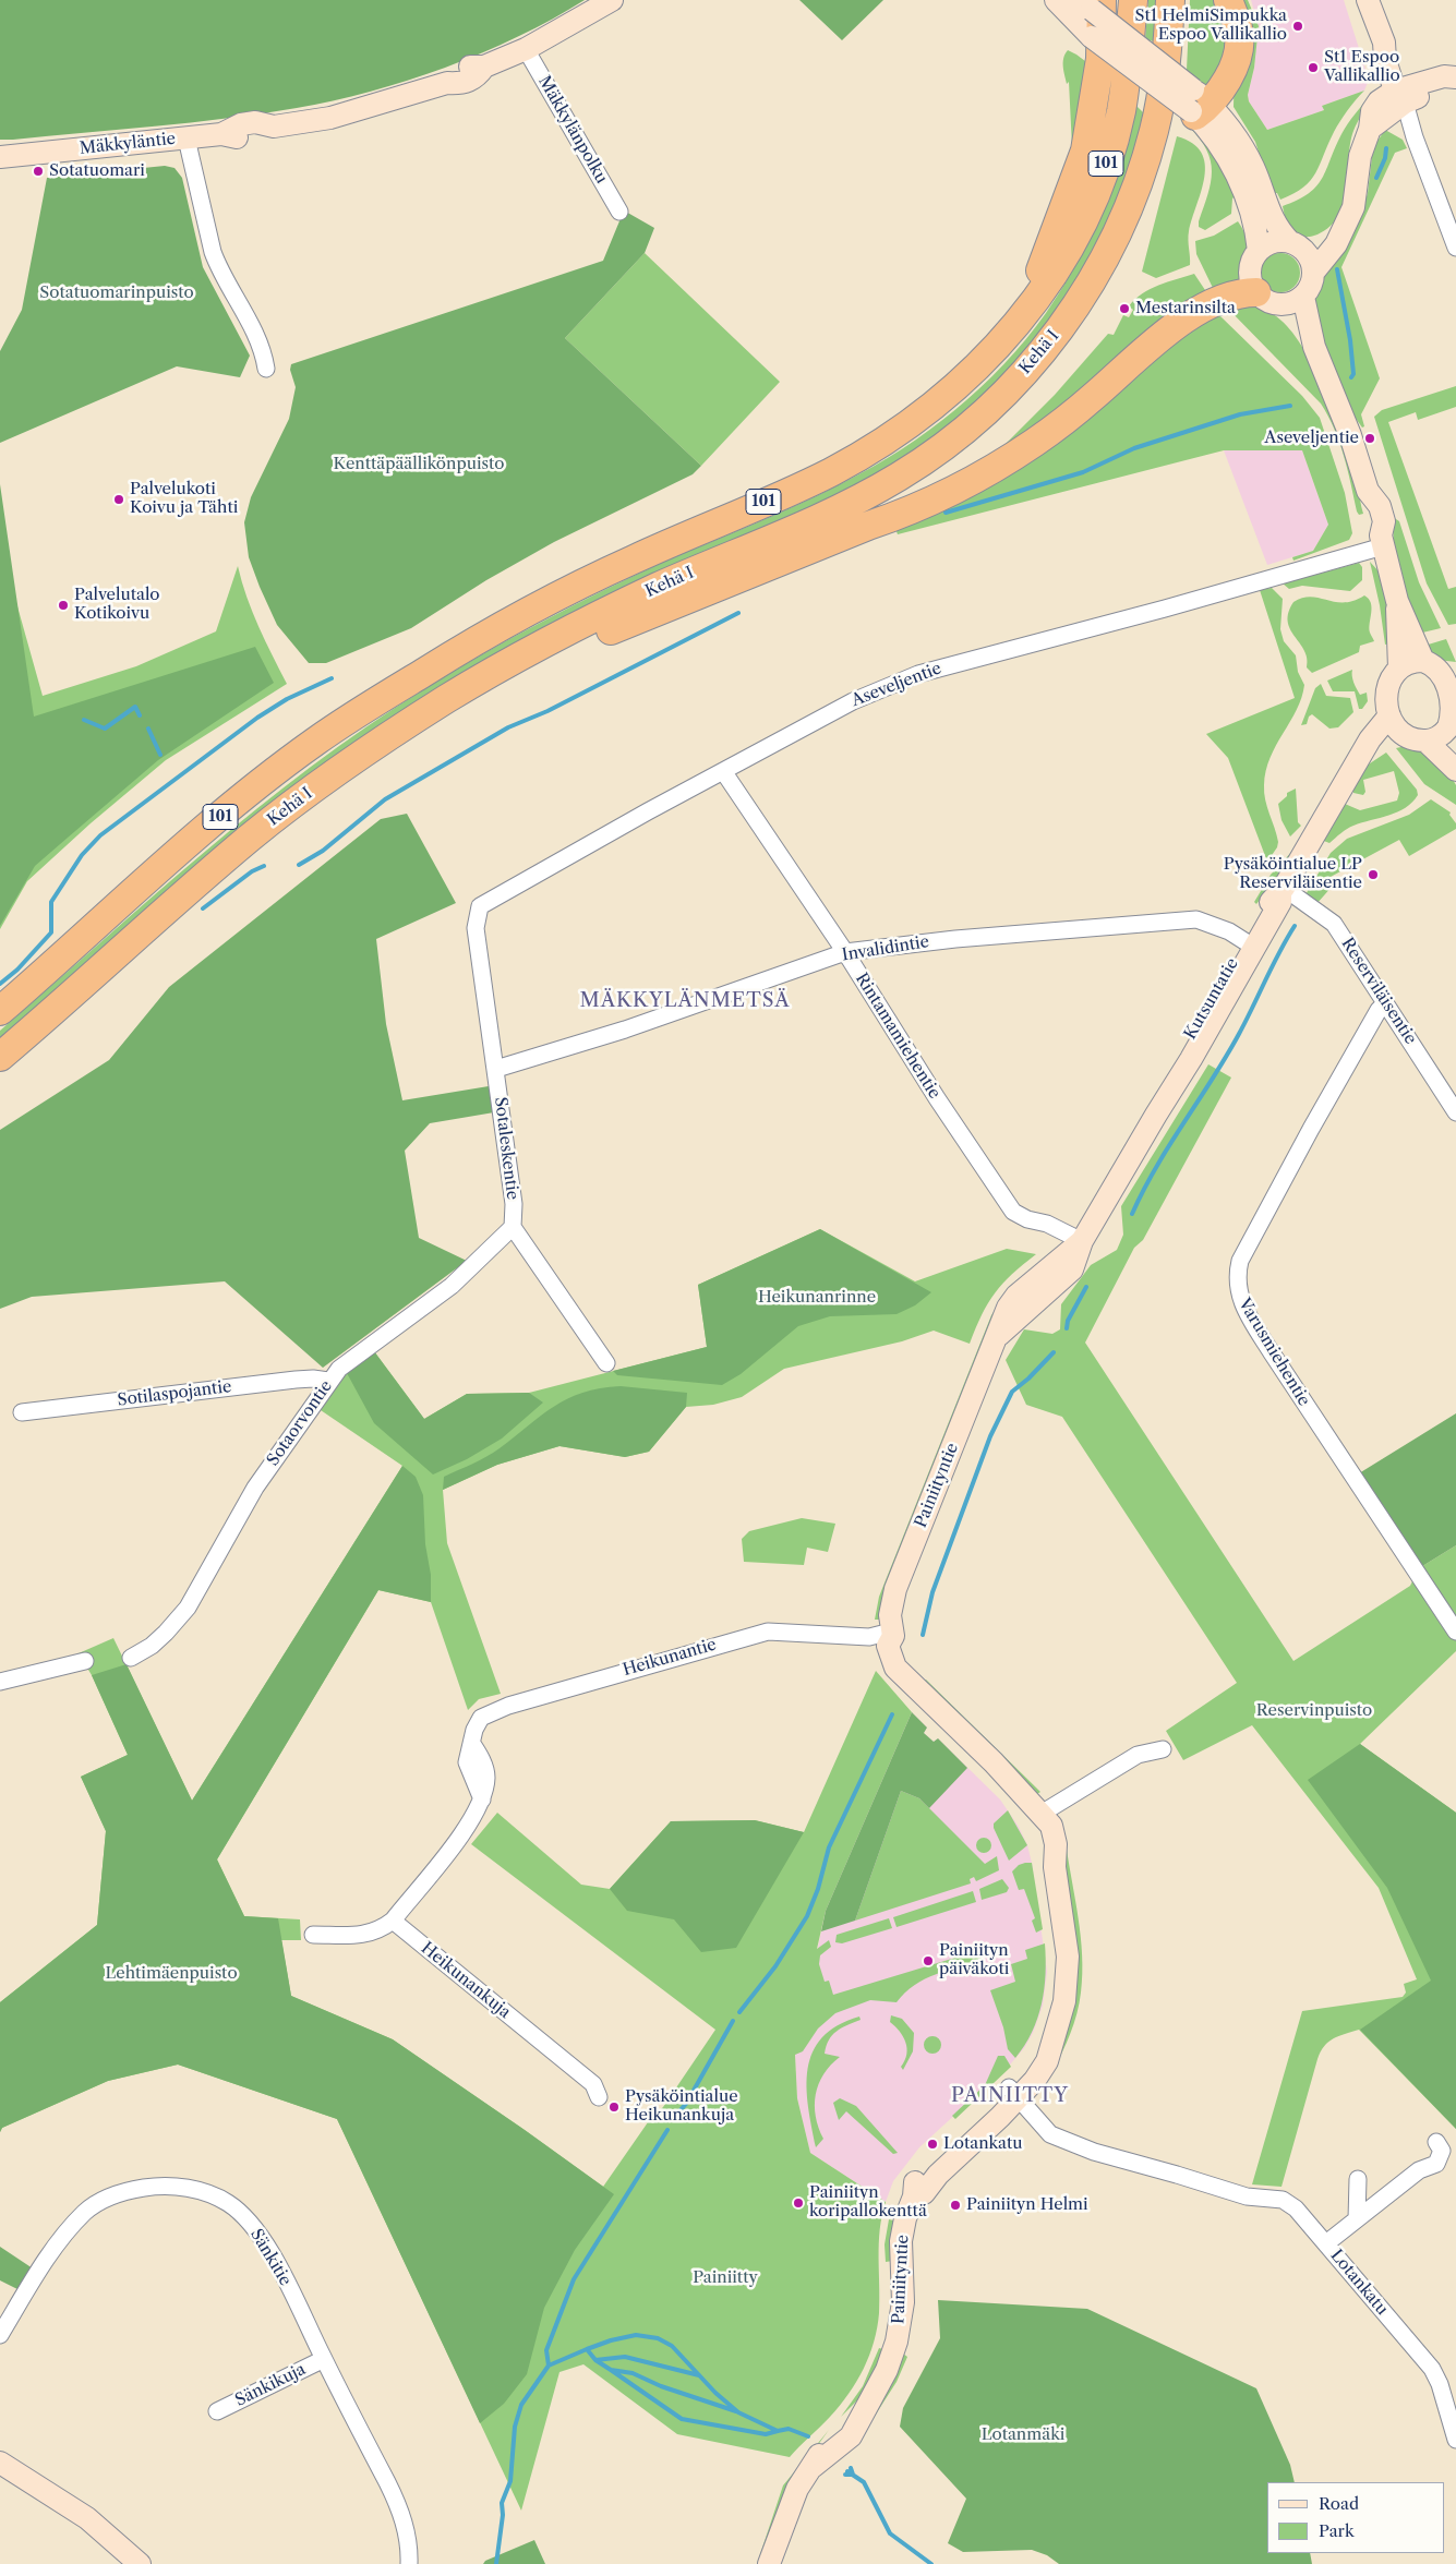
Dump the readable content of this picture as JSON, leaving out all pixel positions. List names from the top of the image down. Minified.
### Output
{"streets":{"highway":["101","Kehä I"],"street":["Mäkkylänpolku","Mäkkyläntie","Aseveljentie","Invalidintie","Reserviläisentie","Kutsuntatie","Rintamamiehentie","Sotaleskentie","Varusmiehentie","Sotilaspojantie","Sotaorvontie","Painiityntie","Heikunantie","Heikunankuja","Sänkitie","Lotankatu","Sänkikuja"]},"crossings":[["Mäkkylänpolku","Mäkkyläntie"],["101","Kehä I"],["Aseveljentie","Rintamamiehentie"],["Aseveljentie","Sotaleskentie"],["Invalidintie","Kutsuntatie"],["Invalidintie","Rintamamiehentie"],["Invalidintie","Sotaleskentie"],["Reserviläisentie","Kutsuntatie"],["Reserviläisentie","Varusmiehentie"],["Kutsuntatie","Rintamamiehentie"],["Kutsuntatie","Painiityntie"],["Rintamamiehentie","Painiityntie"],["Sotaleskentie","Sotaorvontie"],["Sotilaspojantie","Sotaorvontie"],["Painiityntie","Heikunantie"],["Painiityntie","Lotankatu"],["Heikunantie","Heikunankuja"],["Sänkitie","Sänkikuja"]],"districts":["MÄKKYLÄNMETSÄ","PAINIITTY"],"parks":["Sotatuomarinpuisto","Kenttäpäällikönpuisto","Heikunanrinne","Reservinpuisto","Lehtimäenpuisto","Painiitty","Lotanmäki"],"places":["St1 HelmiSimpukka Espoo Vallikallio","St1 Espoo Vallikallio","Sotatuomari","Mestarinsilta","Aseveljentie","Palvelukoti Koivu ja Tähti","Palvelutalo Kotikoivu","Pysäköintialue LP Reserviläisentie","Painiityn päiväkoti","Pysäköintialue Heikunankuja","Lotankatu","Painiityn koripallokenttä","Painiityn Helmi"],"legend":["Road","Park"]}
